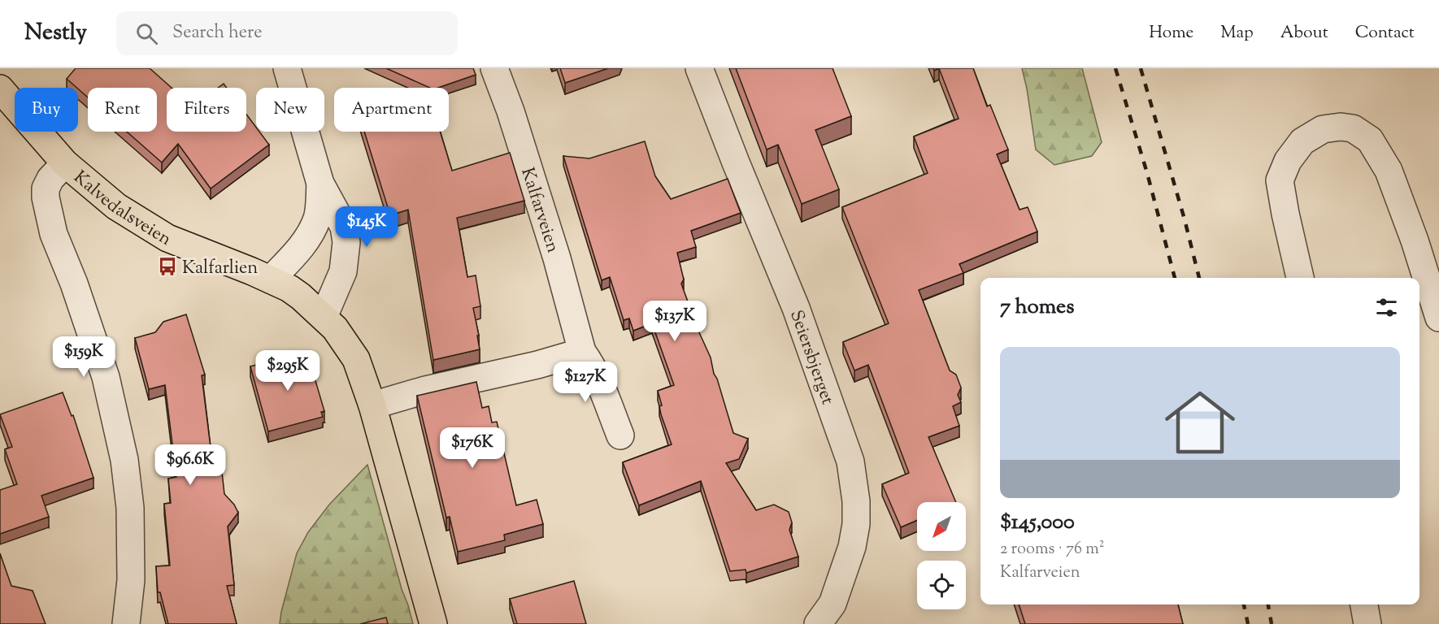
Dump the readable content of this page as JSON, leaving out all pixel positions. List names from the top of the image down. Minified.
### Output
{"streets":{"main road":["Kalvedalsveien"],"street":["Kalfarveien","Seiersbjerget"]},"places":{"bus stop":["Kalfarlien"]},"north":"bottom left","page":{"header":"Nestly","search":"Search here","nav":["Home","Map","About","Contact"],"chip":["Buy","Rent","Filters","New","Apartment"],"price":["$145K","$137K","$159K","$295K","$127K","$176K","$96.6K"],"heading":"7 homes","list":[{"name":"$145,000","note":"2 rooms · 76 m² · Kalfarveien"}]}}
